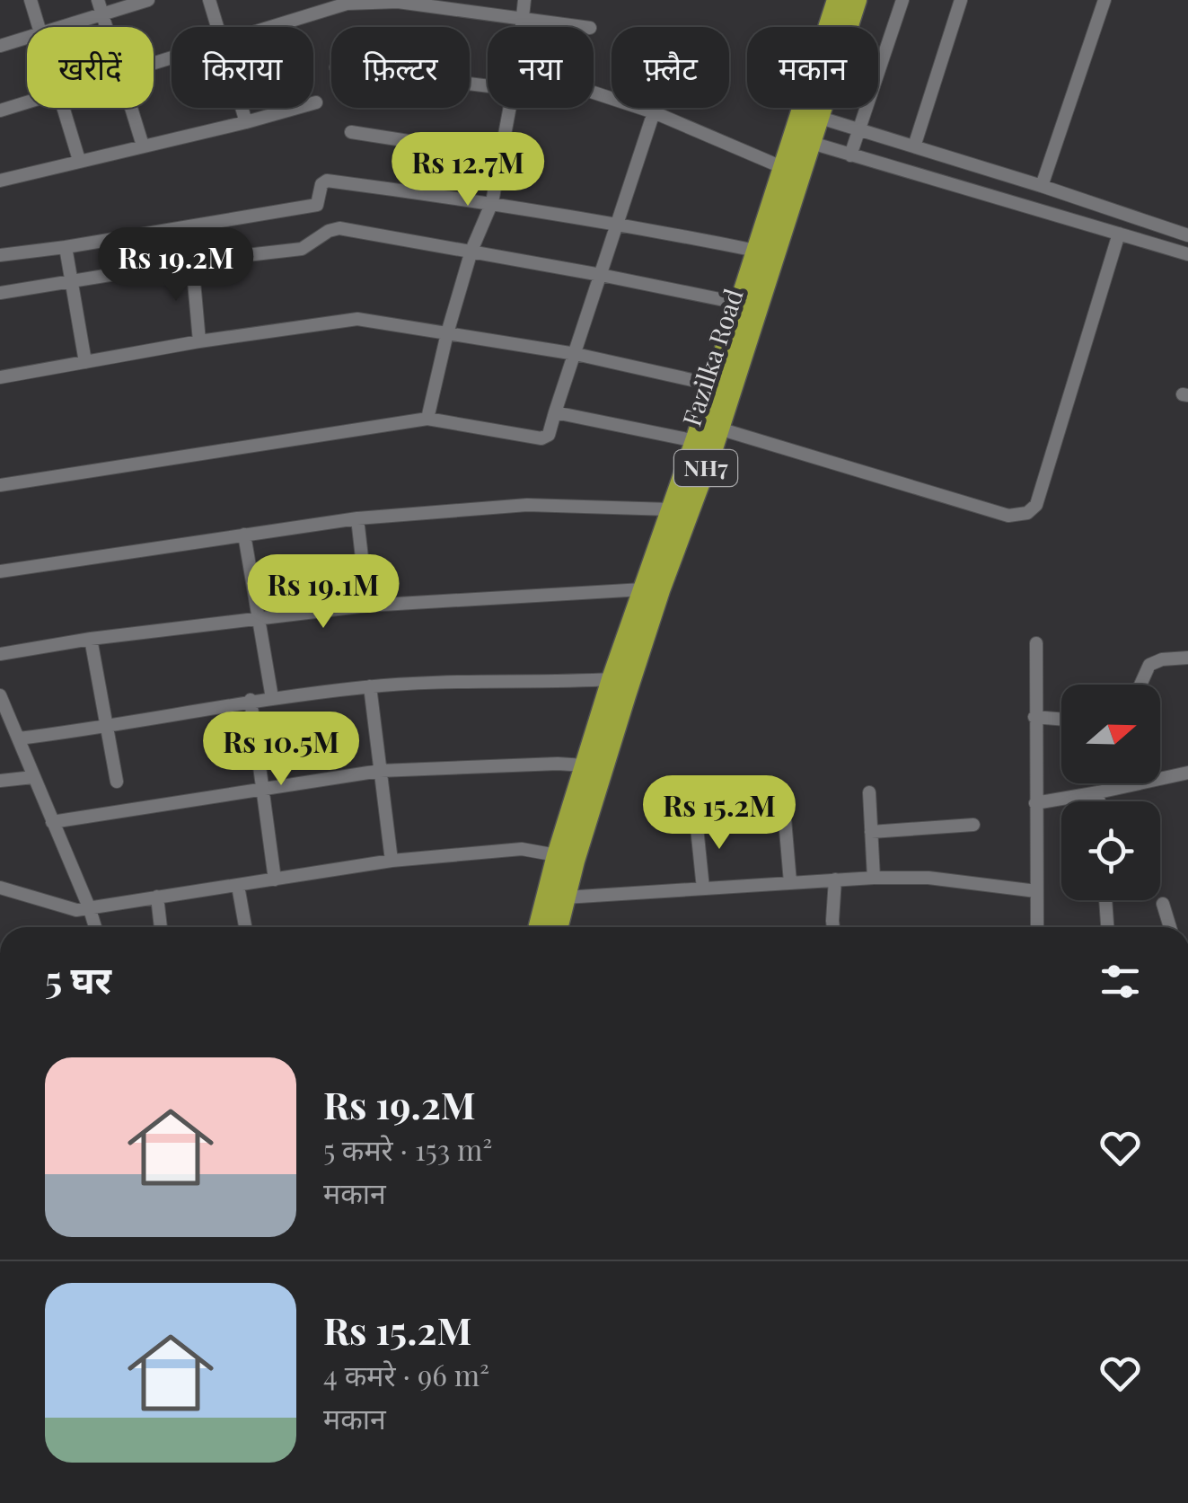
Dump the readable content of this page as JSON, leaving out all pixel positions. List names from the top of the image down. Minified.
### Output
{"streets":{"highway":["Fazilka Road","NH7"]},"north":"right","page":{"chip":["खरीदें","किराया","फ़िल्टर","नया","फ़्लैट","मकान"],"price":["Rs 12.7M","Rs 19.2M","Rs 19.1M","Rs 10.5M","Rs 15.2M"],"heading":"5 घर","list":[{"name":"Rs 19.2M","note":"5 कमरे · 153 m² · मकान"},{"name":"Rs 15.2M","note":"4 कमरे · 96 m² · मकान"}]}}
